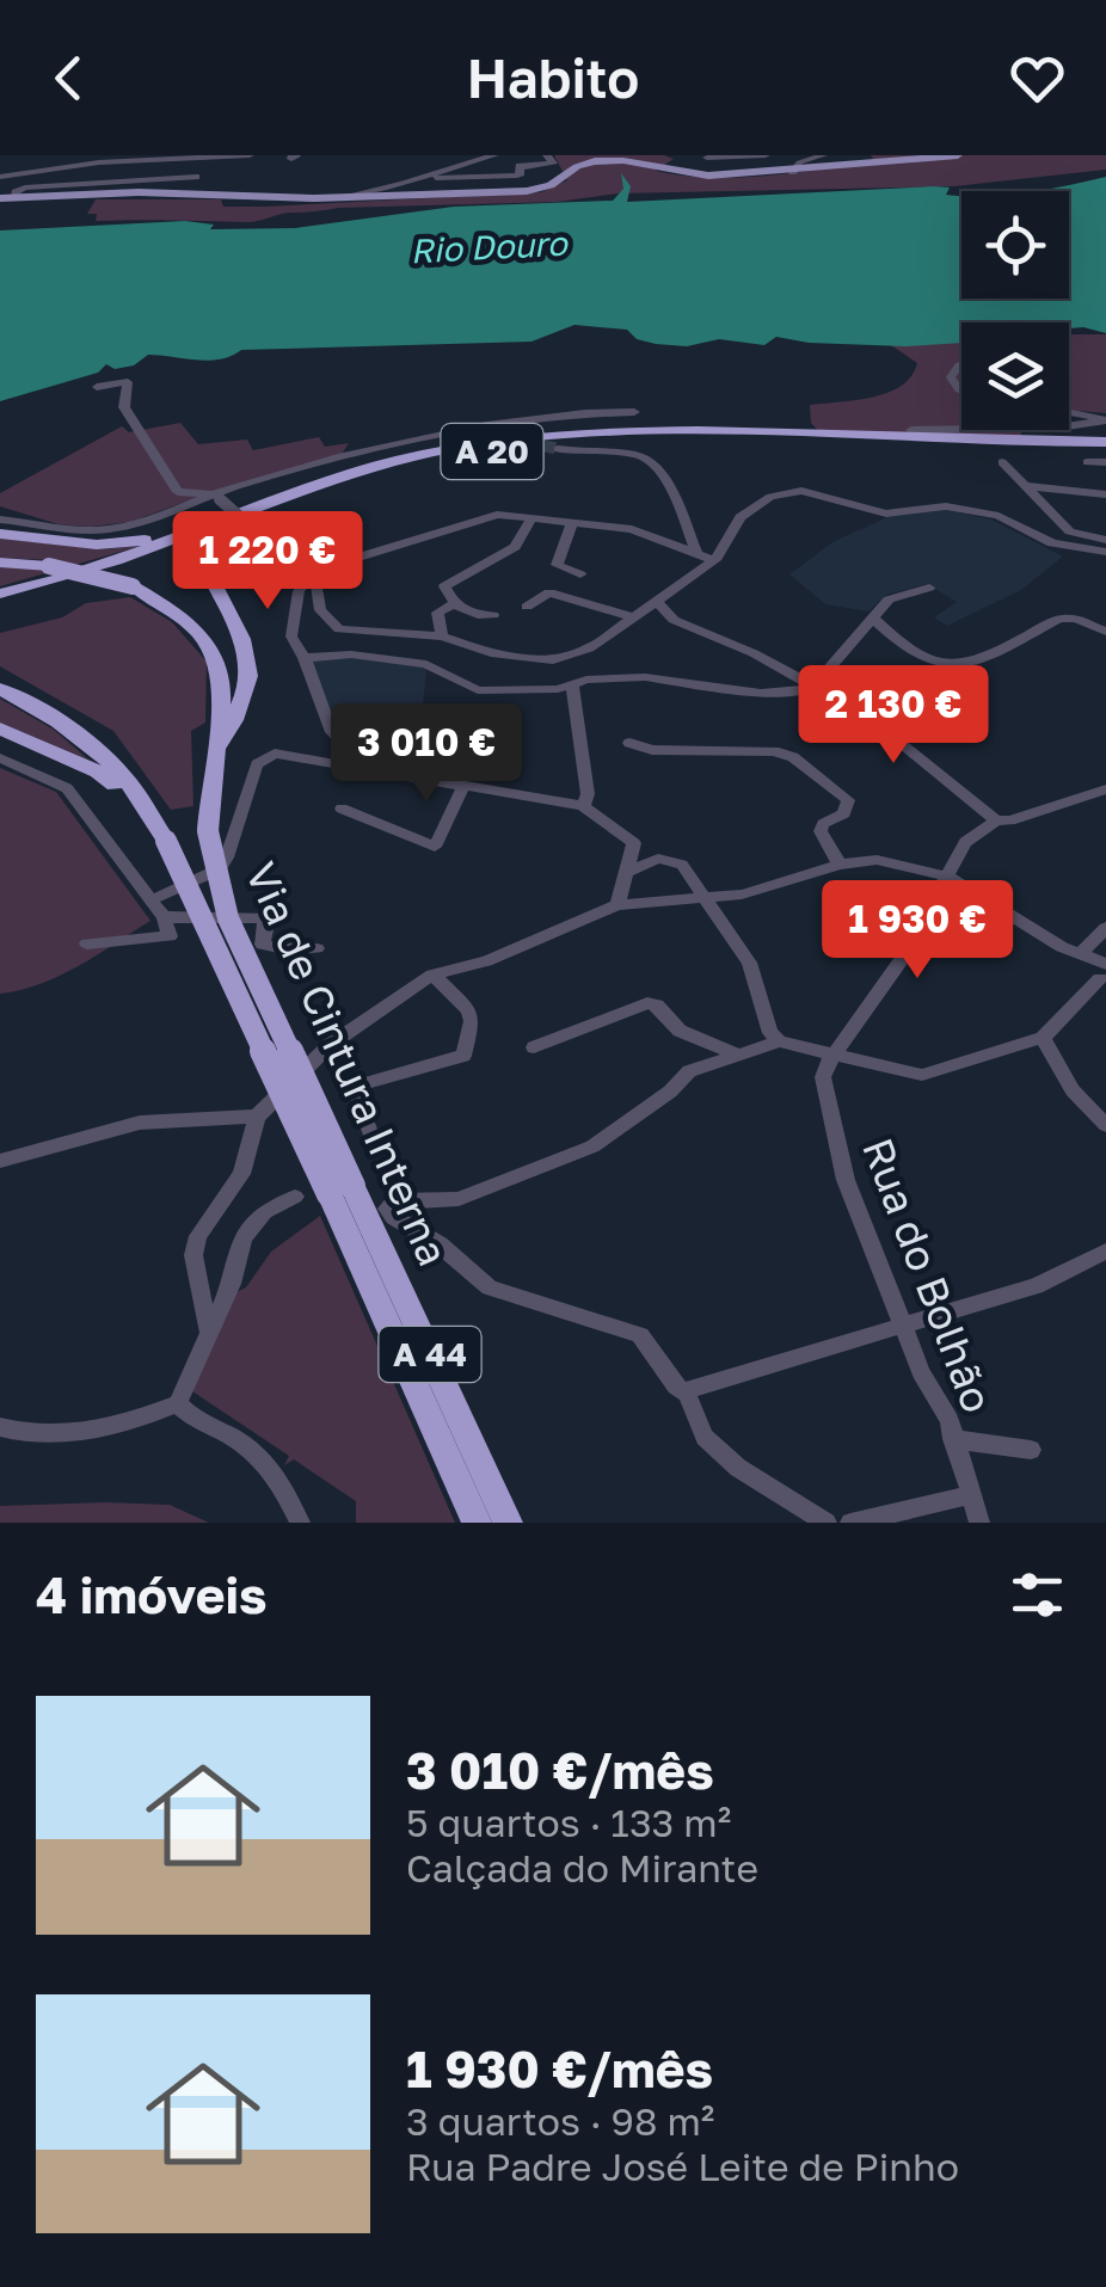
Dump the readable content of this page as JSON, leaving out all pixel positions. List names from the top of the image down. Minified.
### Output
{"streets":{"highway":["A 20","Via de Cintura Interna","A 44"],"street":["Rua do Bolhão"]},"crossings":[["Via de Cintura Interna","A 44"]],"water":["Rio Douro"],"page":{"header":"Habito","price":["1 220 €","2 130 €","3 010 €","1 930 €"],"heading":"4 imóveis","list":[{"name":"3 010 €/mês","note":"5 quartos · 133 m² · Calçada do Mirante"},{"name":"1 930 €/mês","note":"3 quartos · 98 m² · Rua Padre José Leite de Pinho"}]}}
